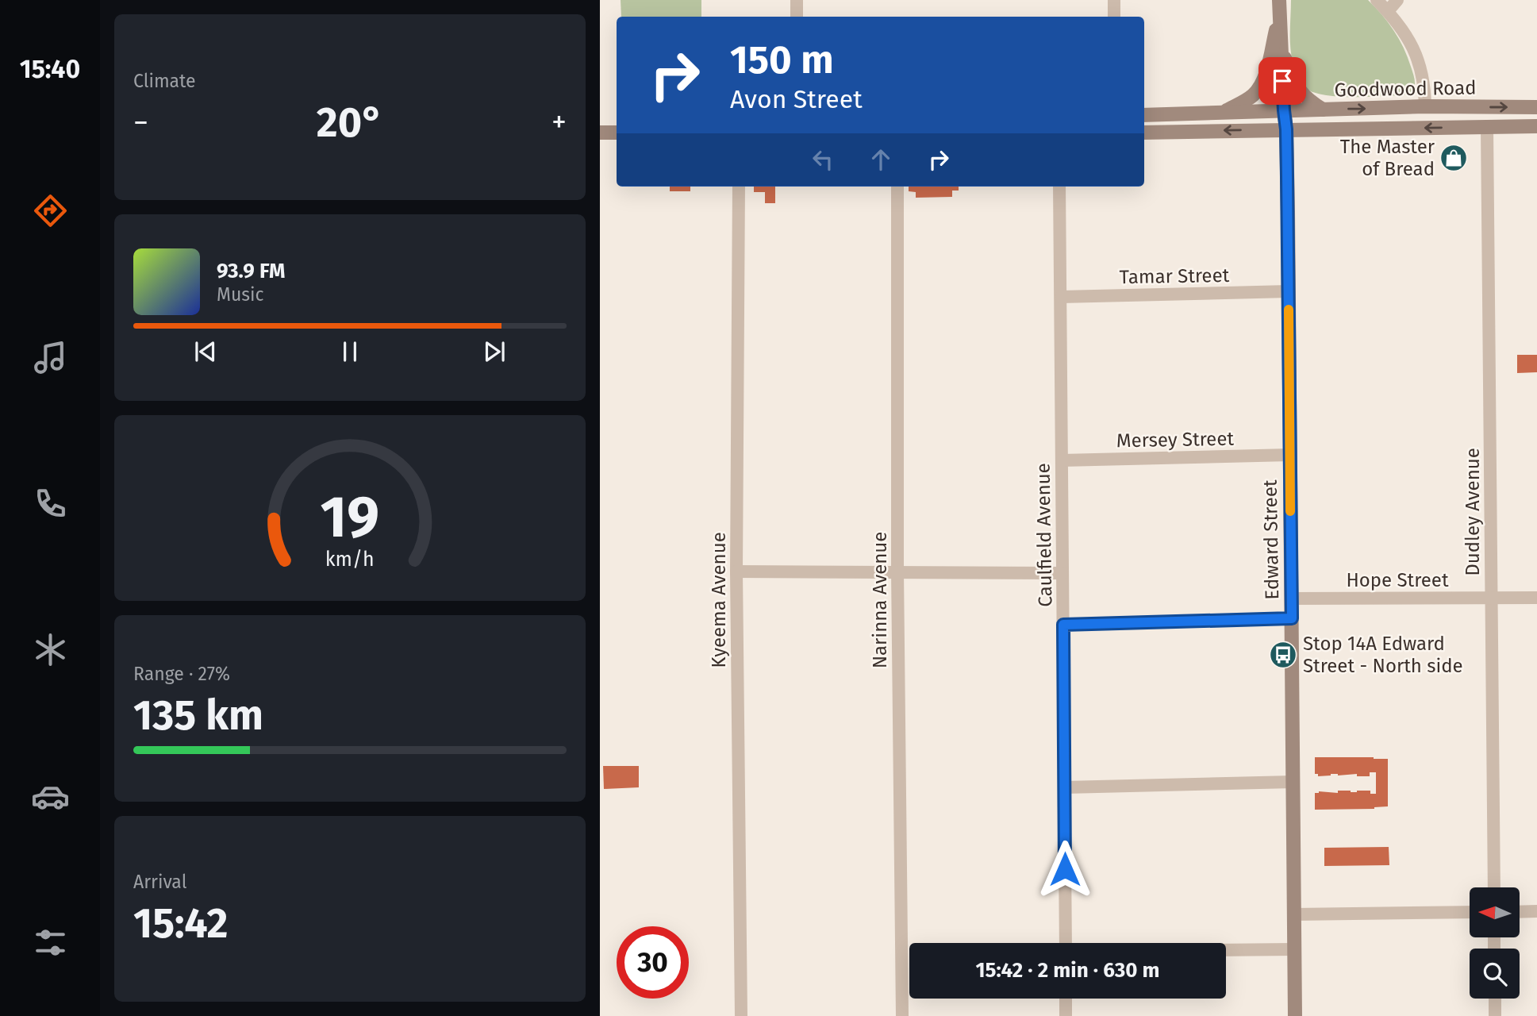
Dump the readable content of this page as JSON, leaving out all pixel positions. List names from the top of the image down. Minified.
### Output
{"streets":{"street":["Goodwood Road","Tamar Street","Mersey Street","Dudley Avenue","Caulfield Avenue","Edward Street","Hope Street","Kyeema Avenue","Narinna Avenue"]},"crossings":[["Goodwood Road","Dudley Avenue"],["Goodwood Road","Edward Street"],["Tamar Street","Caulfield Avenue"],["Tamar Street","Edward Street"],["Mersey Street","Caulfield Avenue"],["Mersey Street","Edward Street"],["Dudley Avenue","Hope Street"],["Edward Street","Hope Street"]],"places":{"shop":["The Master of Bread"],"bus stop":["Stop 14A Edward Street - North side"]},"north":"left","page":{"tabs":"15:40","tile":["Climate",["Range · 27%","135 km"],["Arrival","15:42"]],"turn":["150 m","Avon Street"],"heat":["−","20°","+"],"song":["93.9 FM","Music"],"limit":"30","trip":"15:42 · 2 min · 630 m","gauge":["19","km/h"]}}
